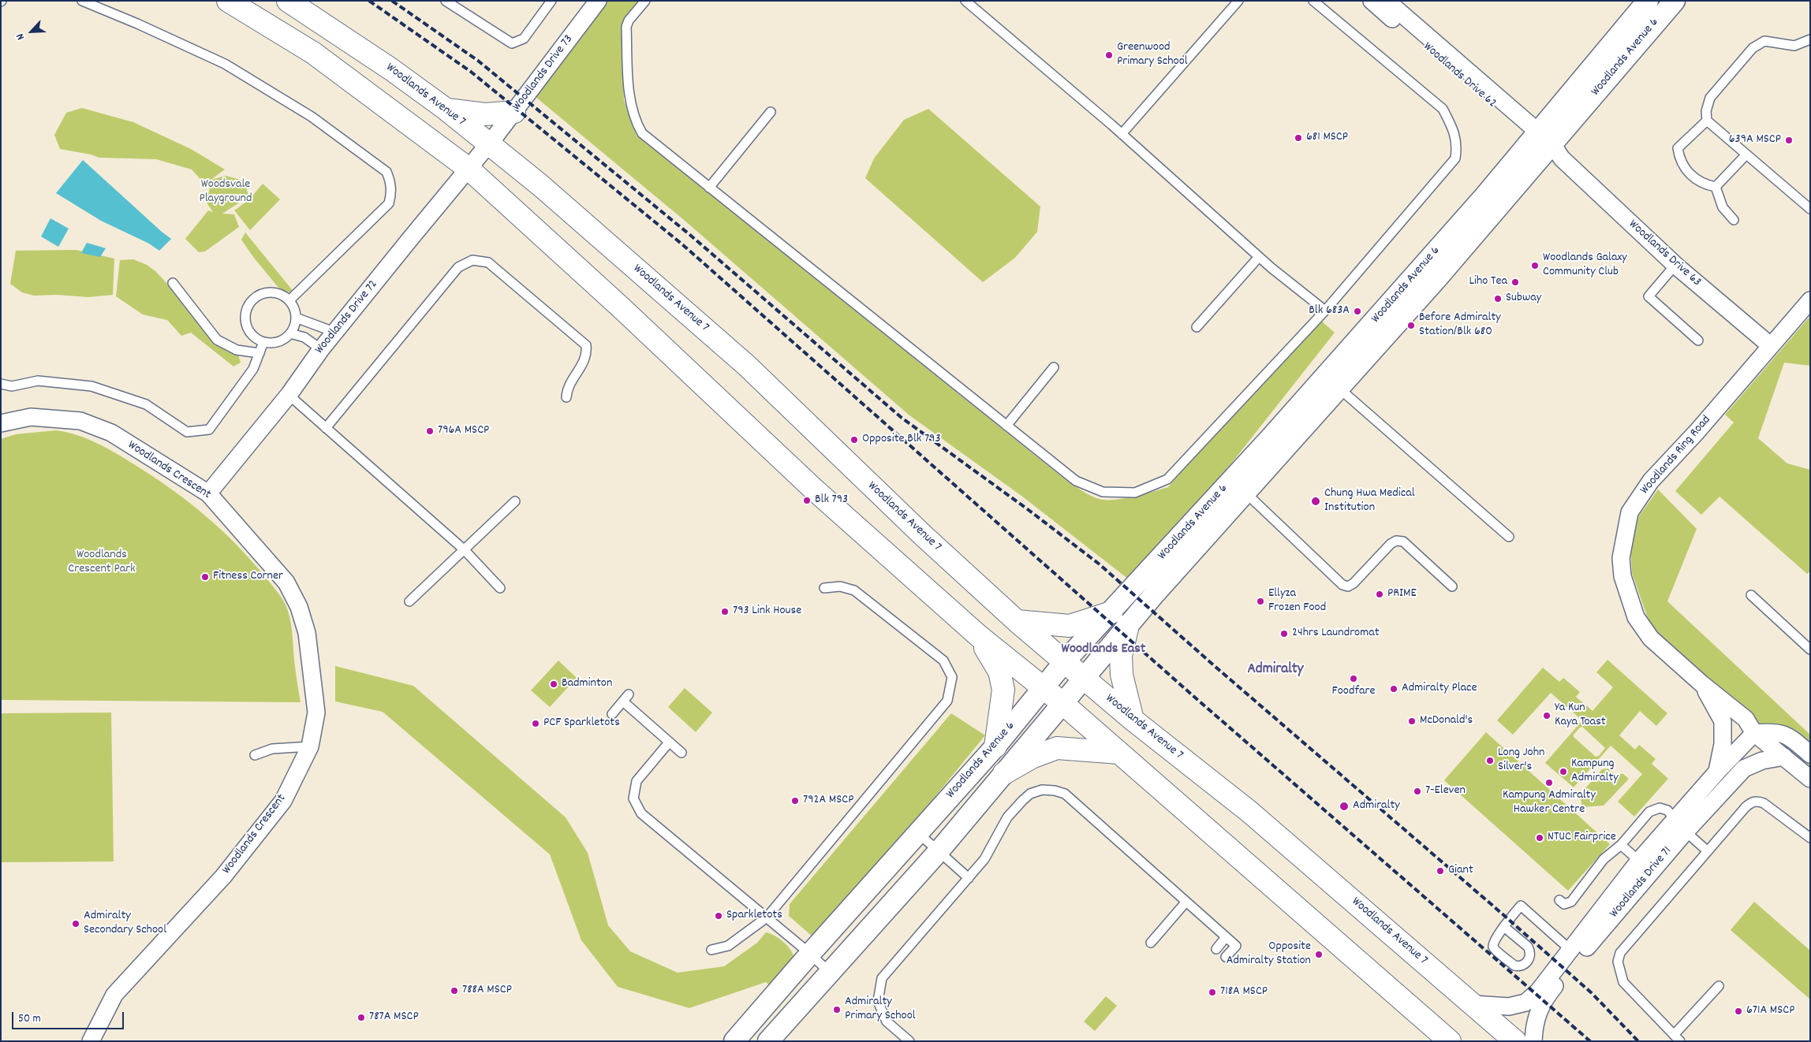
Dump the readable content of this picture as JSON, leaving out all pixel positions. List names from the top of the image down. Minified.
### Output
{"streets":{"main road":["Woodlands Avenue 7"],"street":["Woodlands Avenue 6","Woodlands Drive 73","Woodlands Drive 62","Woodlands Drive 63","Woodlands Drive 72","Woodlands Ring Road","Woodlands Crescent","Woodlands Drive 71"]},"crossings":[["Woodlands Avenue 6","Woodlands Drive 62"],["Woodlands Avenue 6","Woodlands Avenue 7"],["Woodlands Avenue 6","Woodlands Drive 63"],["Woodlands Drive 73","Woodlands Avenue 7"],["Woodlands Drive 73","Woodlands Drive 72"],["Woodlands Drive 62","Woodlands Drive 63"],["Woodlands Avenue 7","Woodlands Drive 72"],["Woodlands Avenue 7","Woodlands Drive 71"],["Woodlands Drive 63","Woodlands Ring Road"],["Woodlands Drive 72","Woodlands Crescent"],["Woodlands Ring Road","Woodlands Drive 71"]],"districts":["Woodlands East","Admiralty"],"parks":["Woodsvale Playground","Woodlands Crescent Park"],"places":["Greenwood Primary School","681 MSCP","639A MSCP","Woodlands Galaxy Community Club","Liho Tea","Subway","Blk 683A","Before Admiralty Station/Blk 680","796A MSCP","Opposite Blk 793","Blk 793","Chung Hwa Medical Institution","Fitness Corner","PRIME","Ellyza Frozen Food","793 Link House","24hrs Laundromat","Foodfare","Badminton","Admiralty Place","Ya Kun Kaya Toast","McDonald's","PCF Sparkletots","Long John Silver's","Kampung Admiralty","Kampung Admiralty Hawker Centre","7-Eleven","792A MSCP","Admiralty","NTUC Fairprice","Giant","Sparkletots","Admiralty Secondary School","Opposite Admiralty Station","788A MSCP","718A MSCP","Admiralty Primary School","671A MSCP","787A MSCP"],"scale_bar":"50 m","north":"bottom left"}
